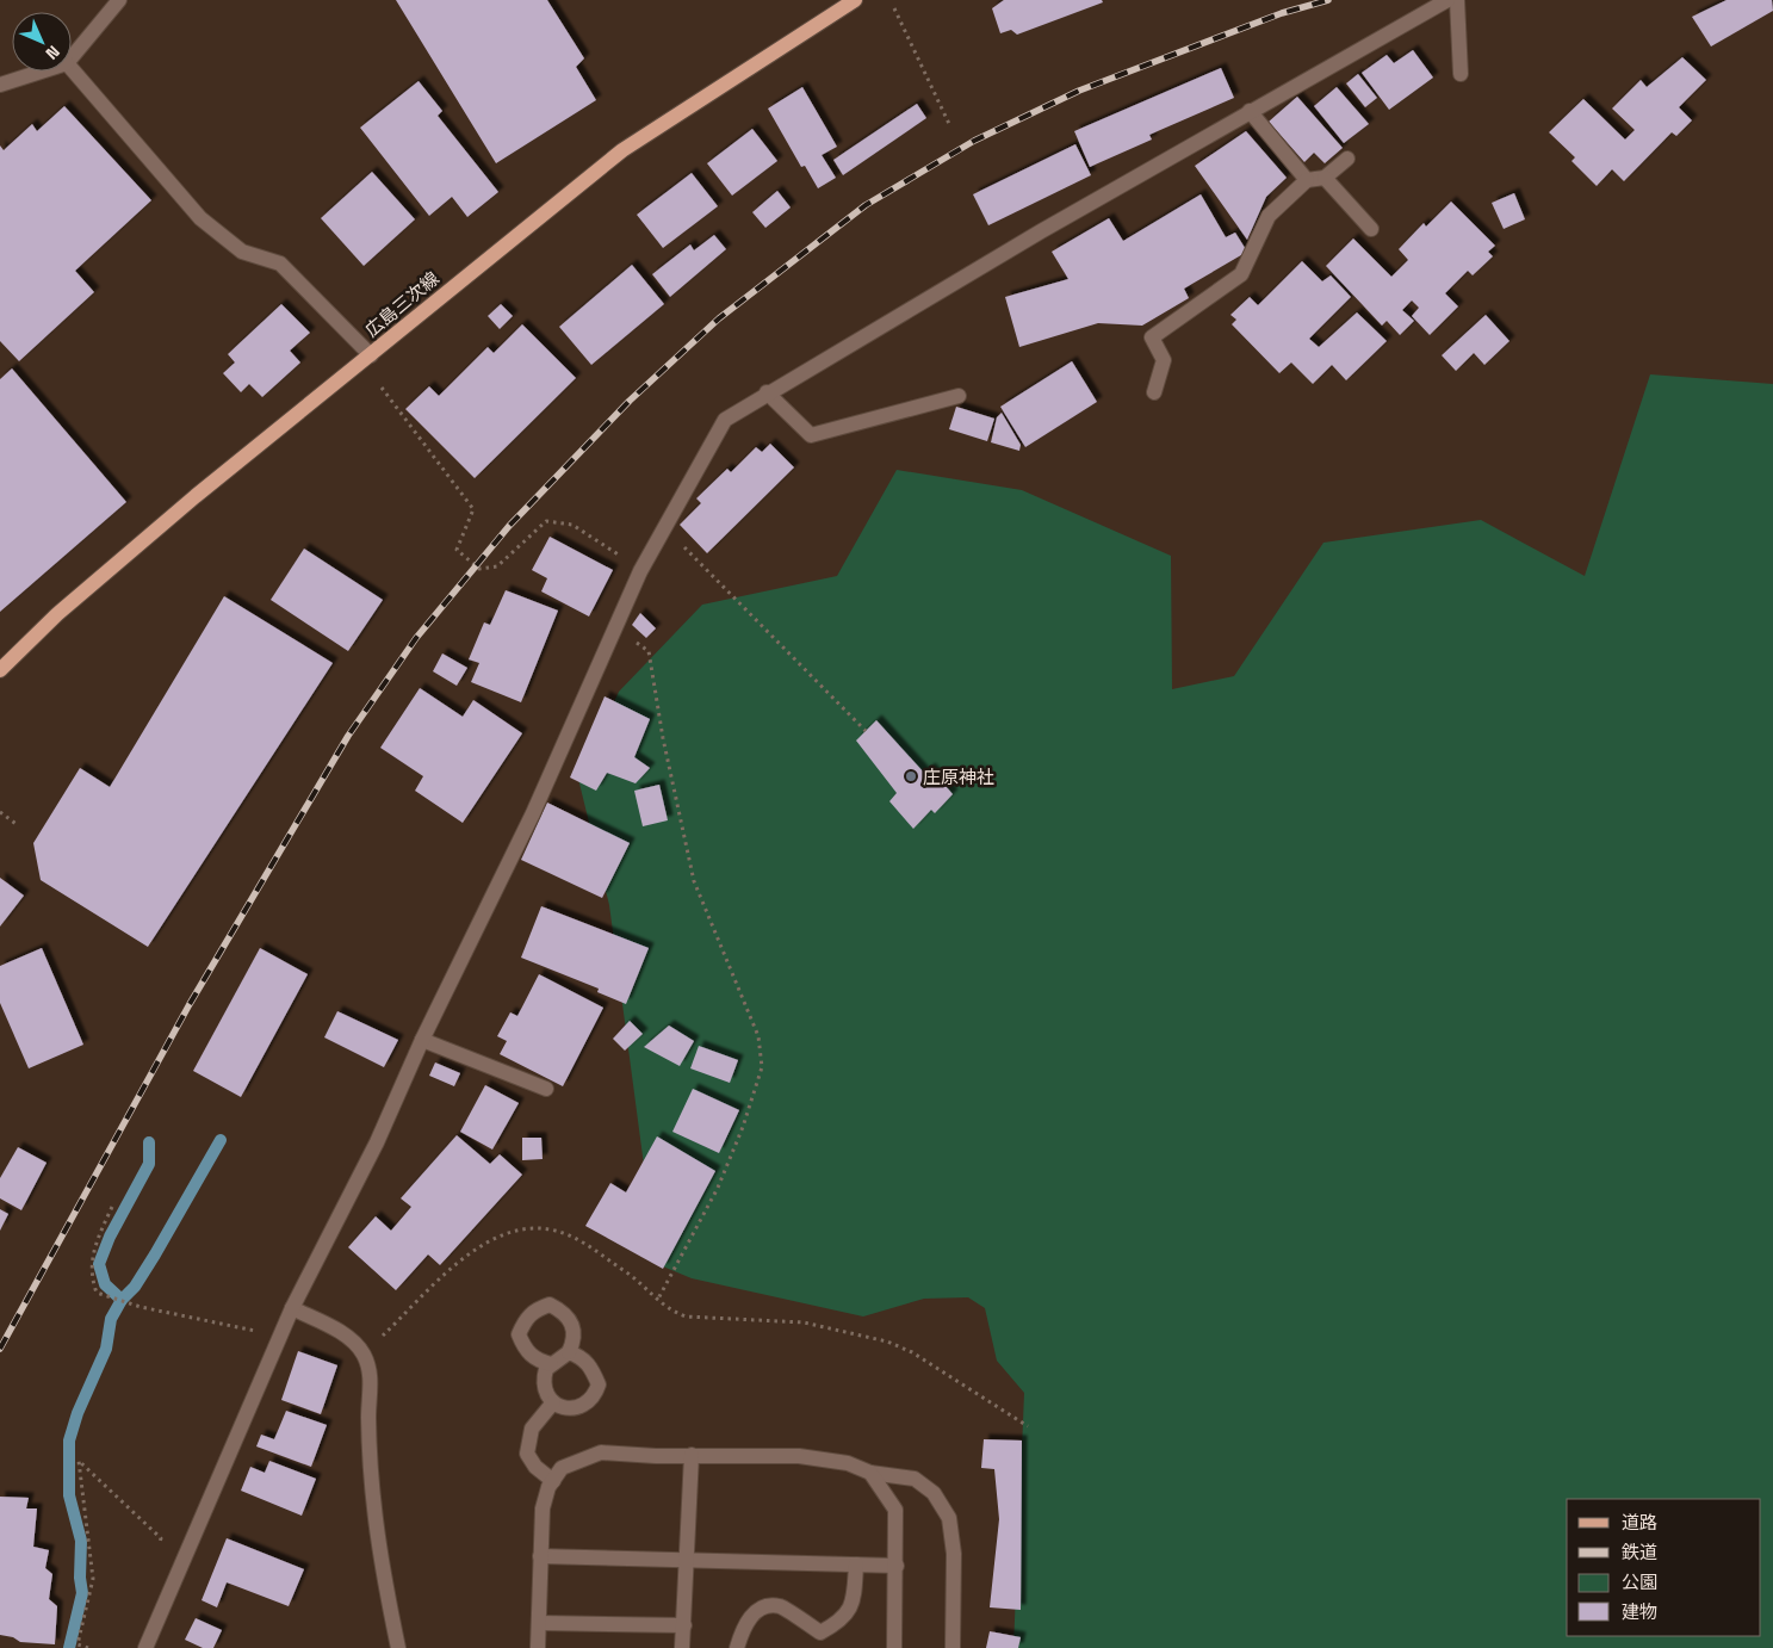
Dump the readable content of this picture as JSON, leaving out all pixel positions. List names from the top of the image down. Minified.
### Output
{"streets":{"main road":["広島三次線"]},"places":["庄原神社"],"legend":["道路","鉄道","公園","建物"],"north":"bottom right"}
